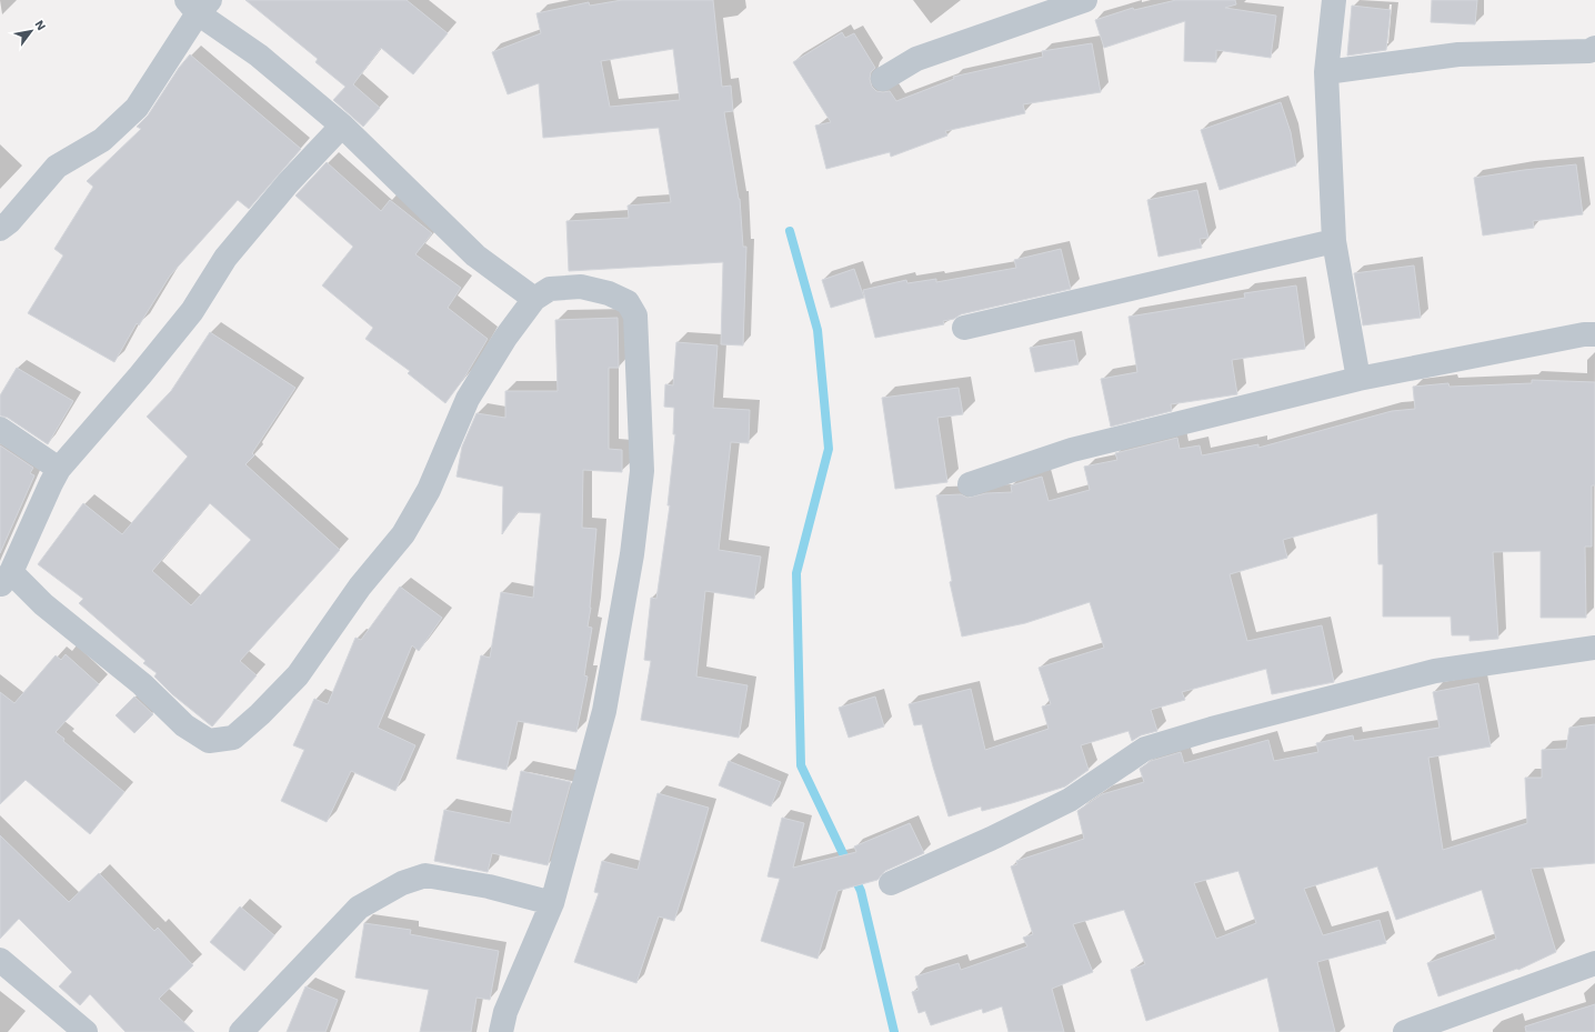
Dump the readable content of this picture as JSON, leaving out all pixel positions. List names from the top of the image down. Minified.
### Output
{"north":"top right"}
